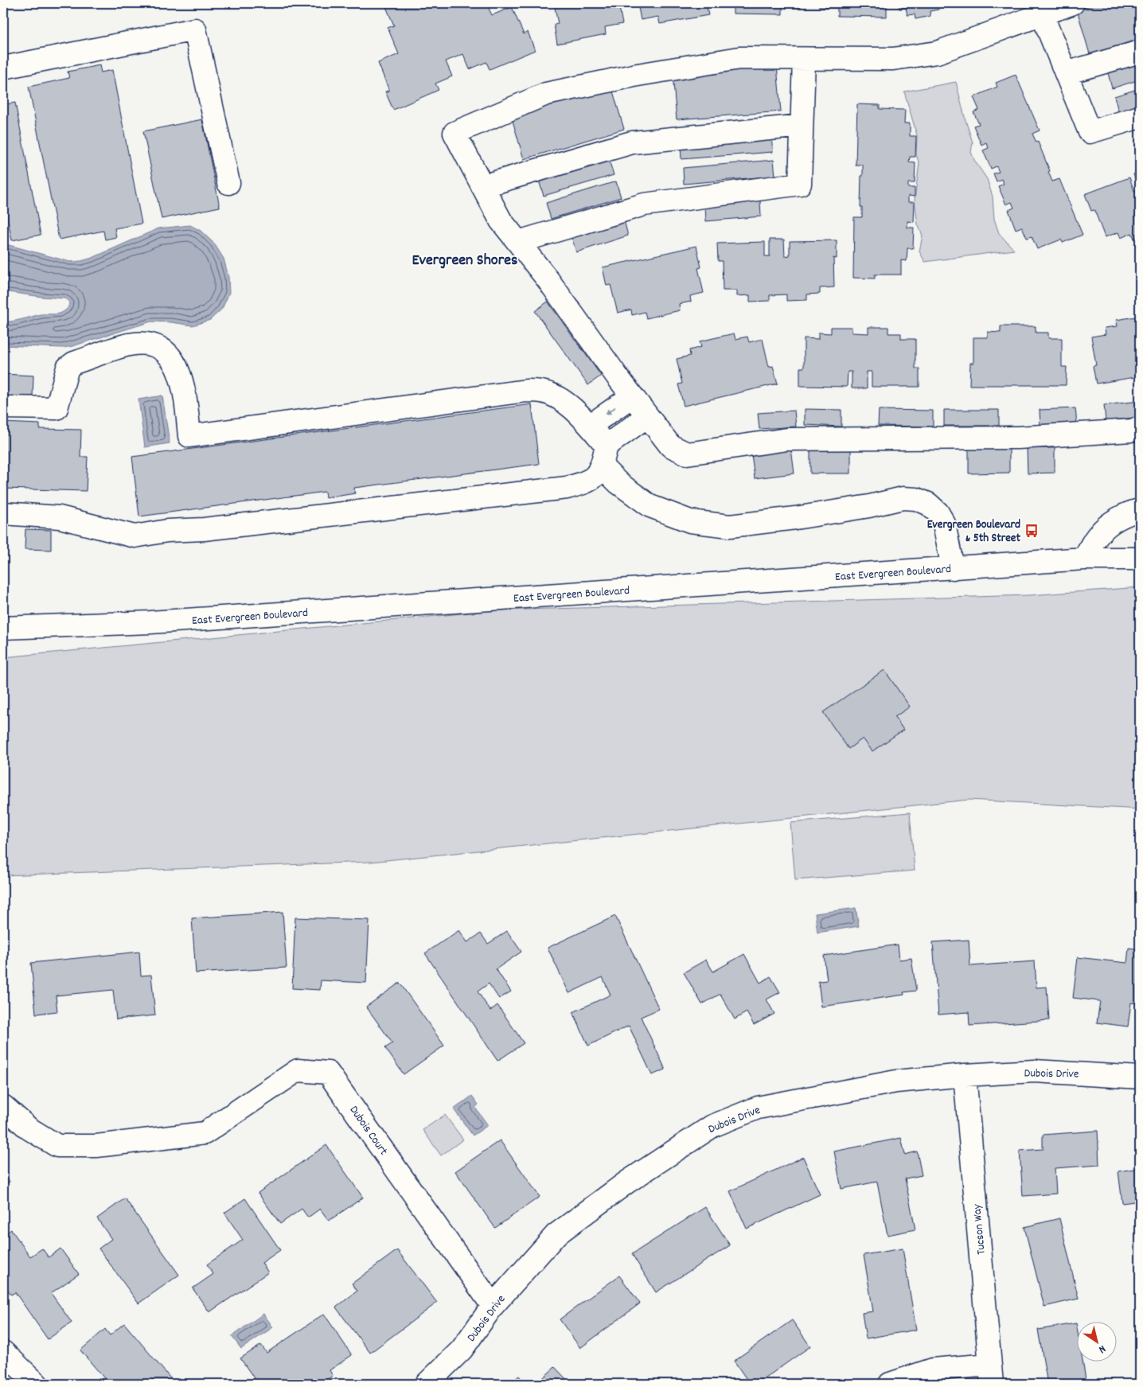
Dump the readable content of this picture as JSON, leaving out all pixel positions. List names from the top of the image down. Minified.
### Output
{"streets":{"street":["East Evergreen Boulevard","Dubois Drive","Dubois Court","Tucson Way"]},"crossings":[["Dubois Drive","Dubois Court"],["Dubois Drive","Tucson Way"]],"districts":["Evergreen Shores"],"places":{"bus stop":["Evergreen Boulevard & 5th Street"]},"north":"bottom right"}
